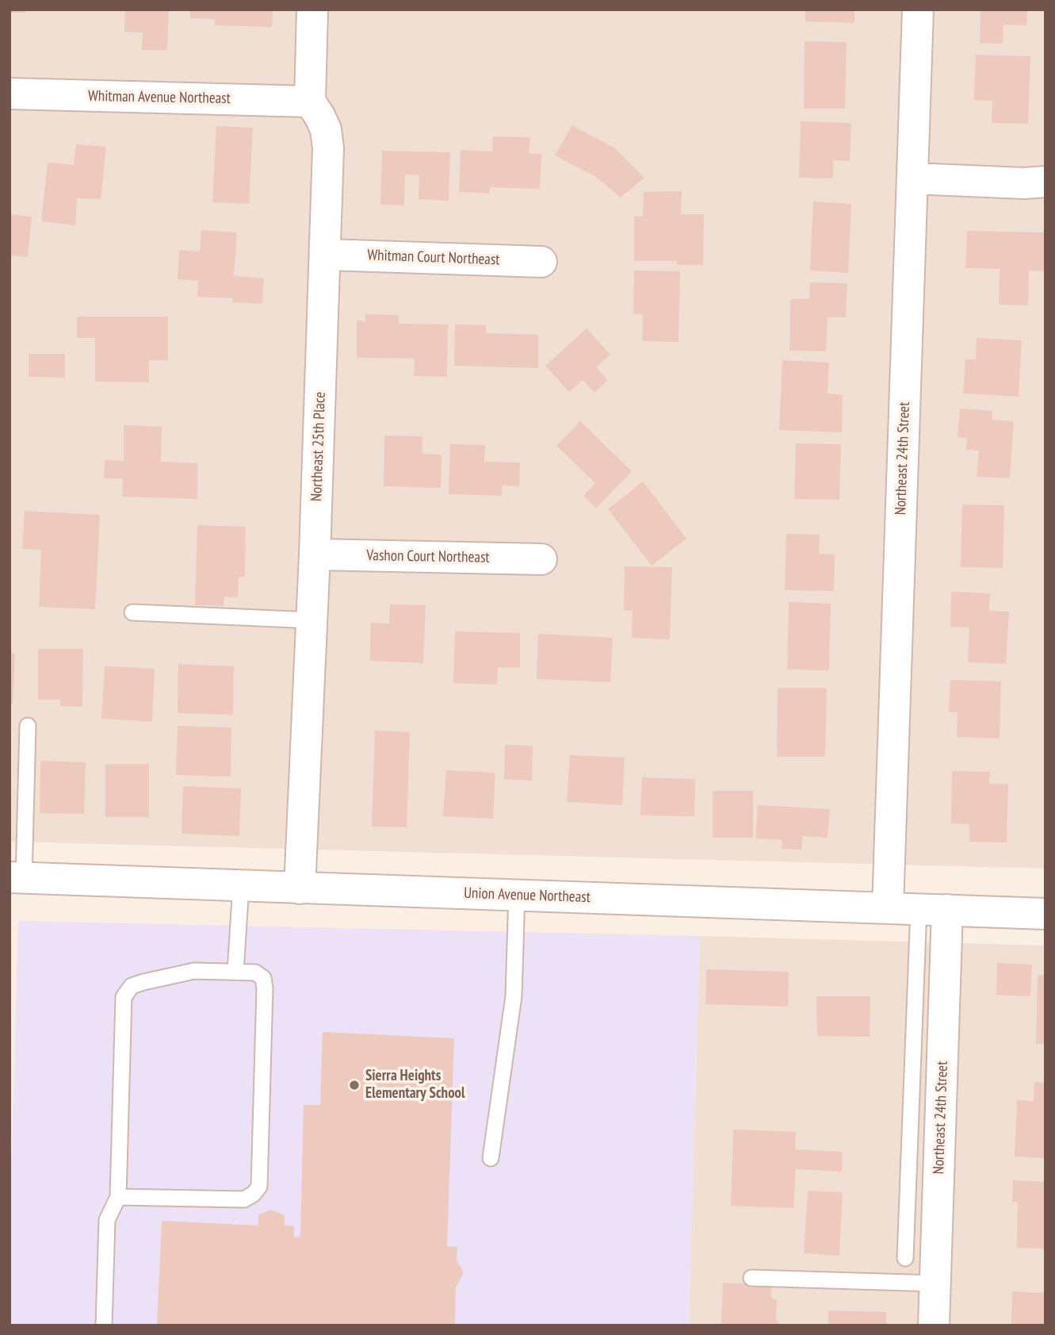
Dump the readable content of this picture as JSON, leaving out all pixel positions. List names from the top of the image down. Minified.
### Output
{"streets":{"street":["Whitman Avenue Northeast","Whitman Court Northeast","Northeast 25th Place","Northeast 24th Street","Vashon Court Northeast","Union Avenue Northeast"]},"crossings":[["Whitman Avenue Northeast","Northeast 25th Place"],["Whitman Court Northeast","Northeast 25th Place"],["Northeast 25th Place","Vashon Court Northeast"],["Northeast 25th Place","Union Avenue Northeast"],["Northeast 24th Street","Union Avenue Northeast"]],"places":["Sierra Heights Elementary School"]}
